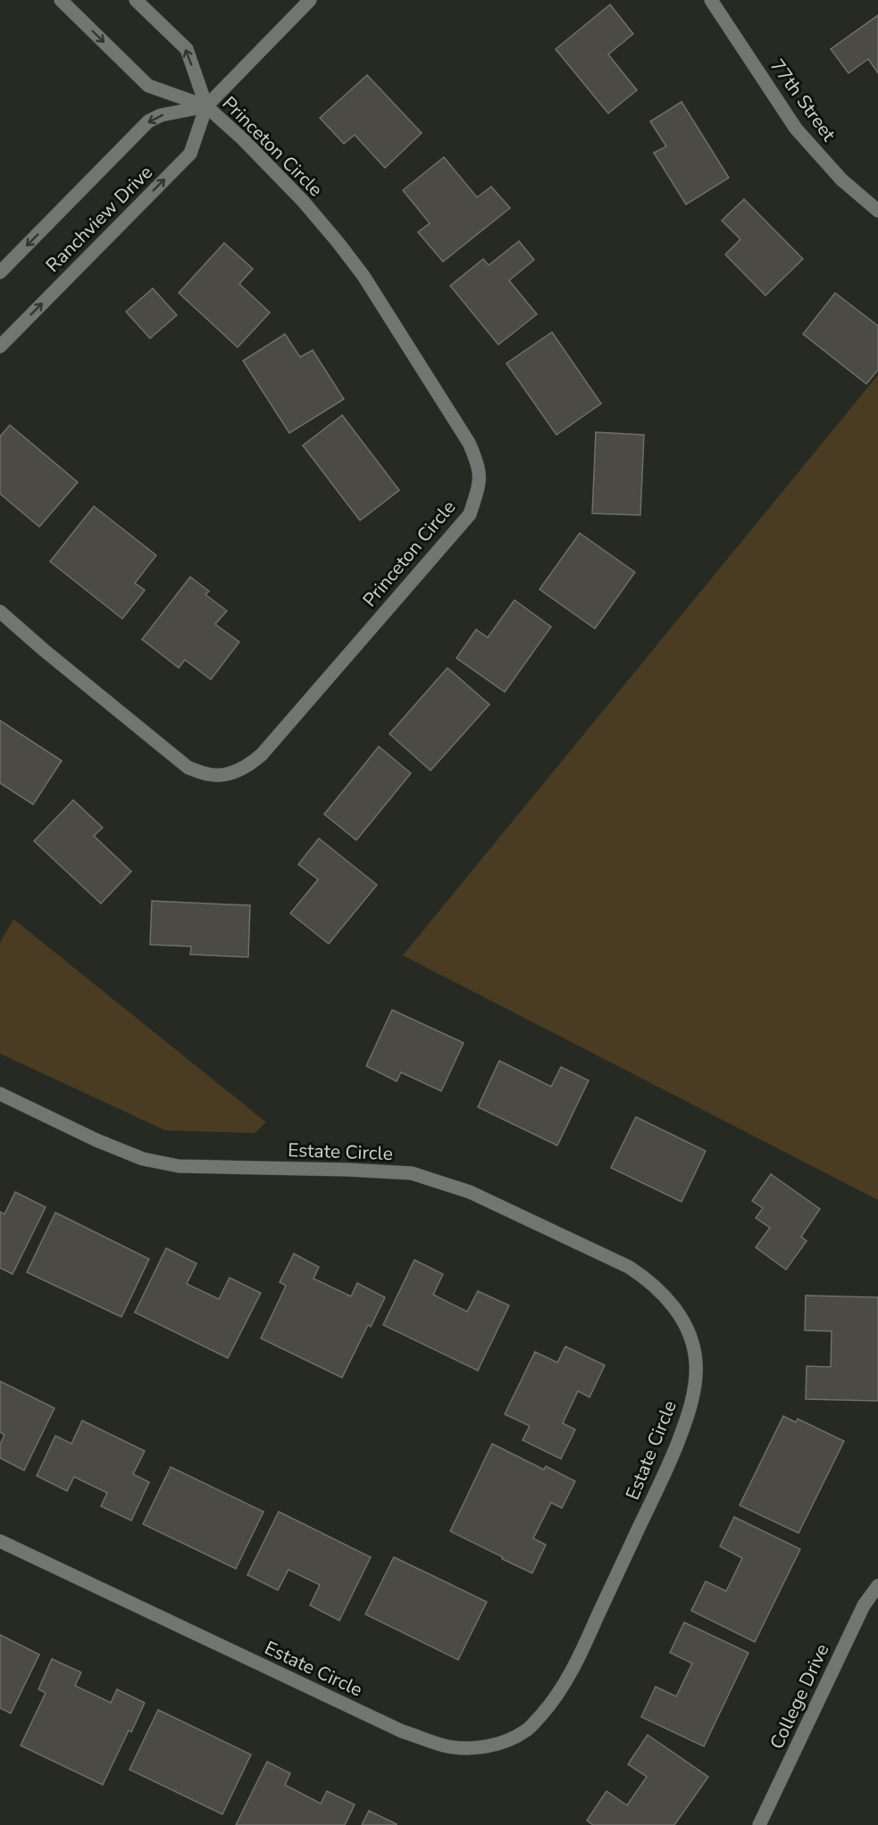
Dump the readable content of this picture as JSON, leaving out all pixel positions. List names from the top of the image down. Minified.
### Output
{"streets":{"street":["77th Street","Princeton Circle","Ranchview Drive","Estate Circle","College Drive"]},"crossings":[["Princeton Circle","Ranchview Drive"]]}
